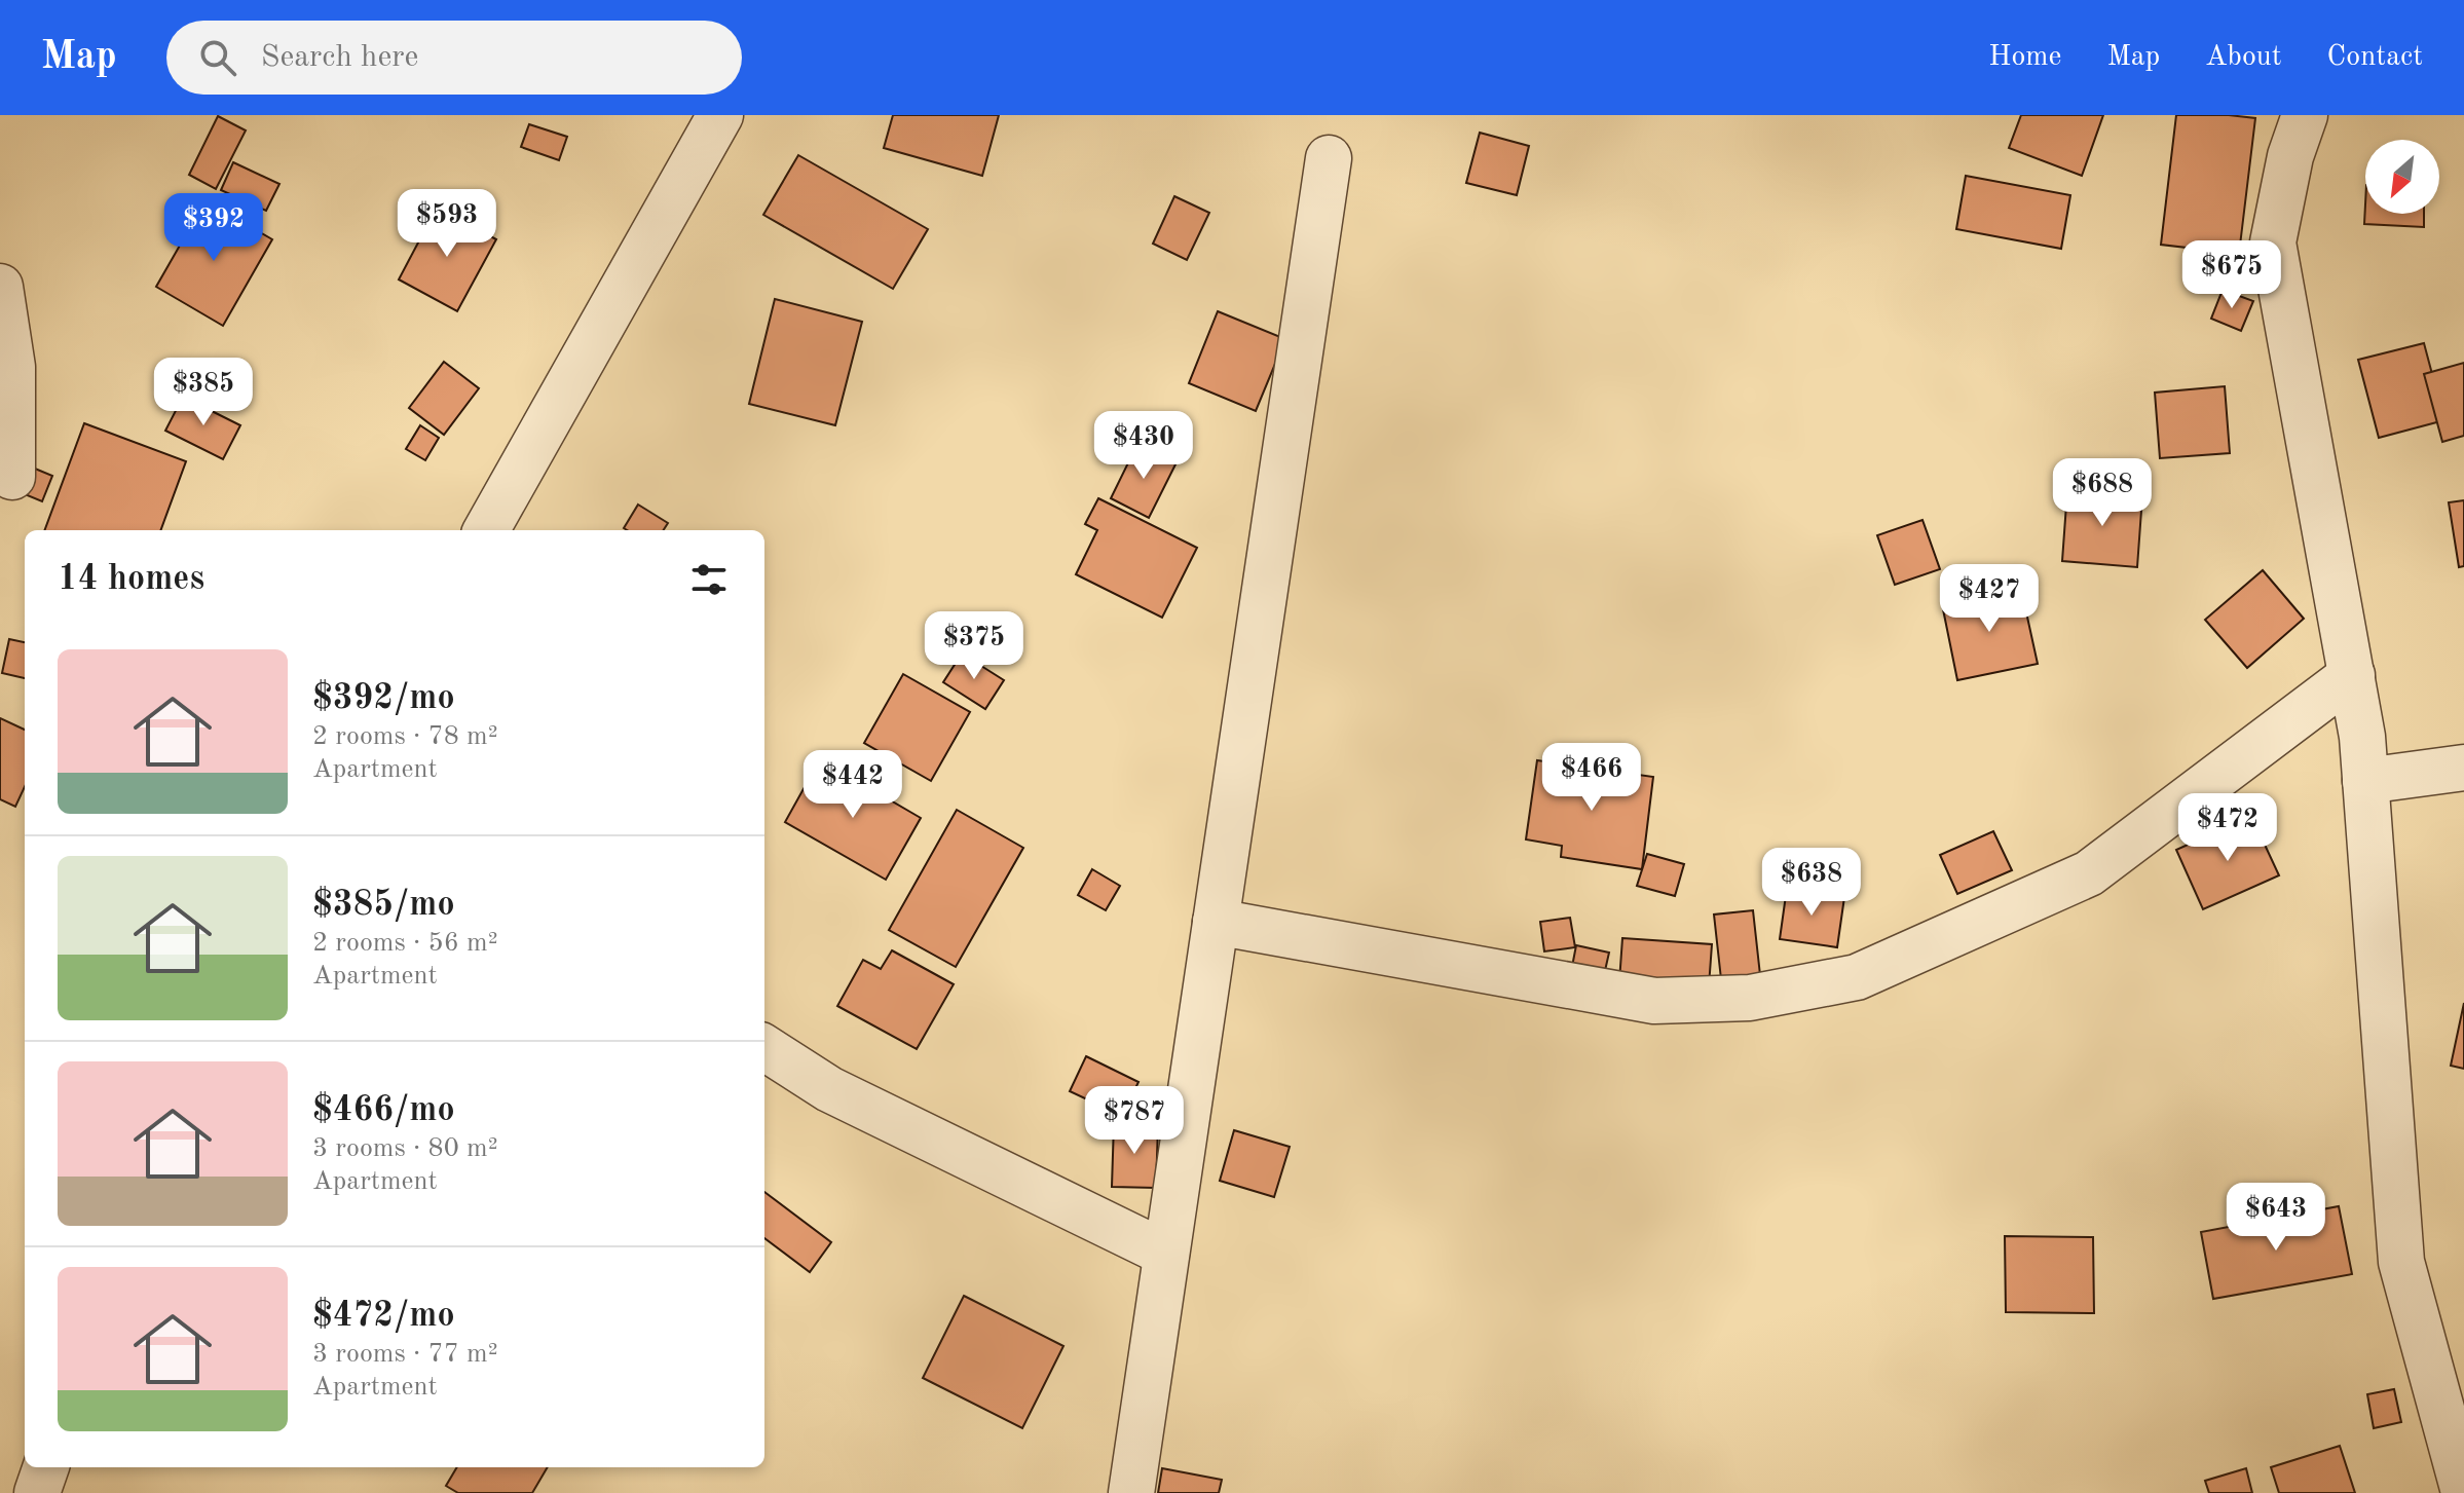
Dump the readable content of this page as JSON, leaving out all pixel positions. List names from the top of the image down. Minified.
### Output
{"north":"bottom left","page":{"header":"Map","search":"Search here","nav":["Home","Map","About","Contact"],"price":["$593","$392","$675","$385","$430","$688","$427","$375","$466","$442","$472","$638","$787","$643"],"heading":"14 homes","list":[{"name":"$392/mo","note":"2 rooms · 78 m² · Apartment"},{"name":"$385/mo","note":"2 rooms · 56 m² · Apartment"},{"name":"$466/mo","note":"3 rooms · 80 m² · Apartment"},{"name":"$472/mo","note":"3 rooms · 77 m² · Apartment"}]}}
